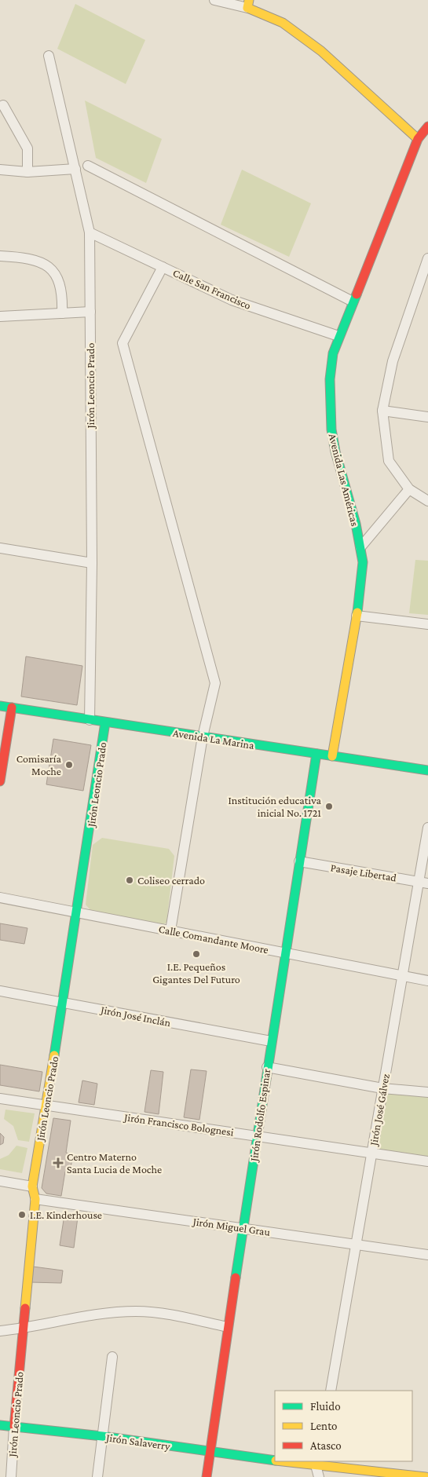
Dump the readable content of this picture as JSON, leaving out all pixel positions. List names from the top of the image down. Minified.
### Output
{"streets":{"street":["Calle San Francisco","Jirón Leoncio Prado","Avenida Las Américas","Avenida La Marina","Pasaje Libertad","Calle Comandante Moore","Jirón José Inclán","Jirón José Gálvez","Jirón Rodolfo Espinar","Jirón Francisco Bolognesi","Jirón Miguel Grau","Jirón Salaverry"]},"crossings":[["Calle San Francisco","Jirón Leoncio Prado"],["Calle San Francisco","Avenida Las Américas"],["Jirón Leoncio Prado","Avenida La Marina"],["Jirón Leoncio Prado","Calle Comandante Moore"],["Jirón Leoncio Prado","Jirón José Inclán"],["Jirón Leoncio Prado","Jirón Francisco Bolognesi"],["Jirón Leoncio Prado","Jirón Miguel Grau"],["Jirón Leoncio Prado","Jirón Salaverry"],["Avenida Las Américas","Avenida La Marina"],["Avenida La Marina","Jirón Rodolfo Espinar"],["Pasaje Libertad","Jirón José Gálvez"],["Pasaje Libertad","Jirón Rodolfo Espinar"],["Calle Comandante Moore","Jirón José Gálvez"],["Calle Comandante Moore","Jirón Rodolfo Espinar"],["Jirón José Inclán","Jirón Rodolfo Espinar"],["Jirón José Gálvez","Jirón Francisco Bolognesi"],["Jirón José Gálvez","Jirón Miguel Grau"],["Jirón Rodolfo Espinar","Jirón Francisco Bolognesi"],["Jirón Rodolfo Espinar","Jirón Miguel Grau"],["Jirón Rodolfo Espinar","Jirón Salaverry"]],"places":{"other":["Comisaría Moche","Institución educativa inicial No. 1721","Coliseo cerrado","I.E. Pequeños Gigantes Del Futuro","I.E. Kinderhouse"],"health":["Centro Materno Santa Lucia de Moche"]},"legend":["Fluido","Lento","Atasco"]}
